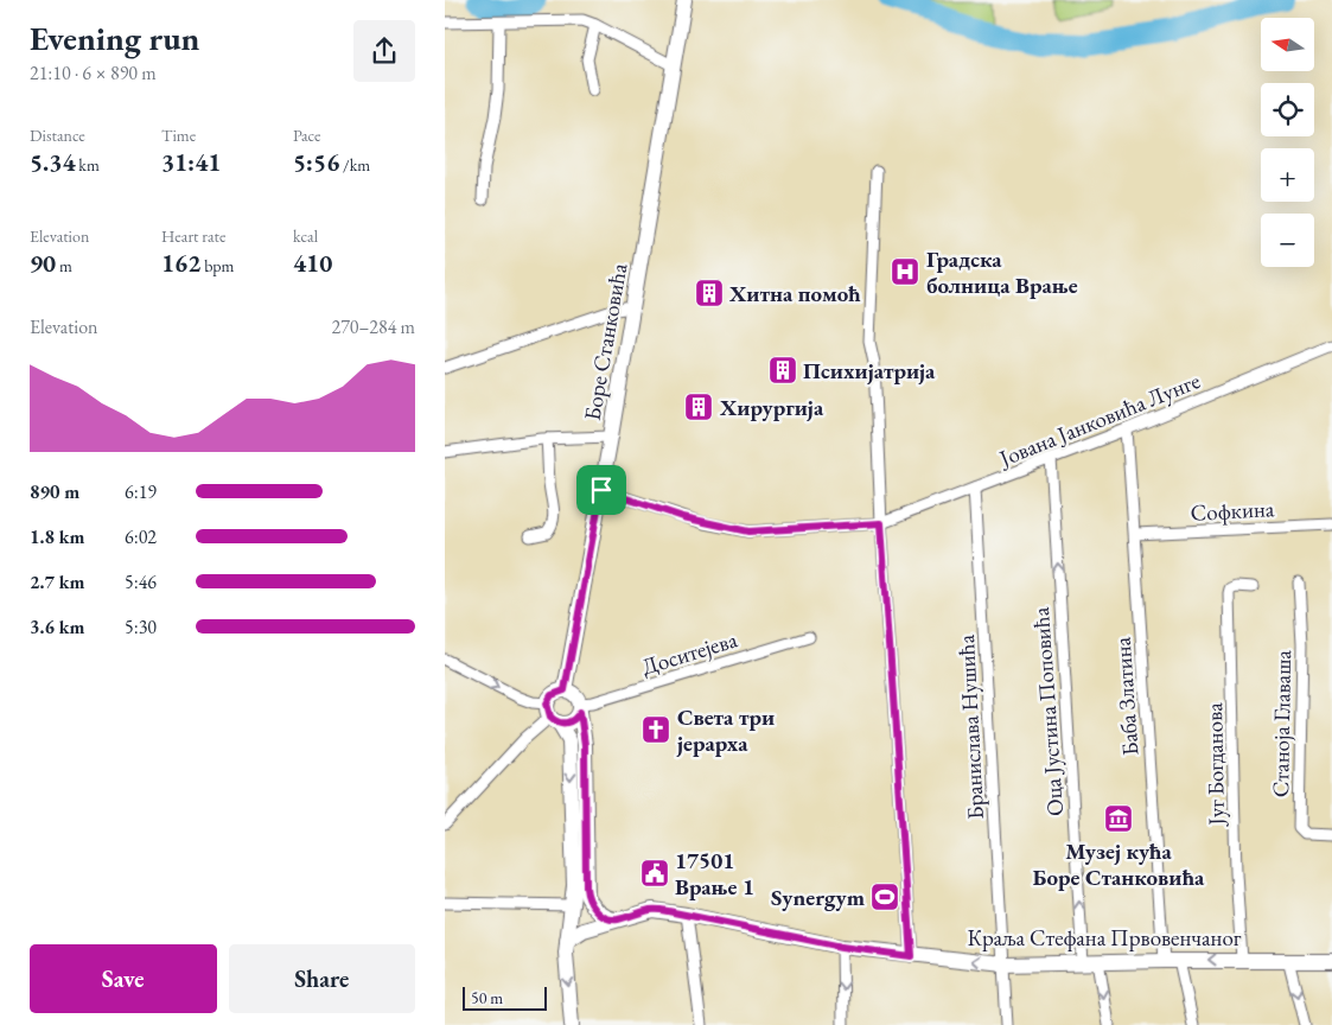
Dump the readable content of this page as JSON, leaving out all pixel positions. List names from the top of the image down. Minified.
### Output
{"streets":{"street":["Боре Станковића","Јована Јанковића Лунге","Софкина","Доситејева","Баба Златина","Оца Јустина Поповића","Станоја Главаша","Бранислава Нушића","Југ Богданова","Краља Стефана Првовенчаног"]},"crossings":[["Боре Станковића","Јована Јанковића Лунге"],["Боре Станковића","Доситејева"],["Јована Јанковића Лунге","Баба Златина"],["Јована Јанковића Лунге","Оца Јустина Поповића"],["Јована Јанковића Лунге","Бранислава Нушића"],["Софкина","Баба Златина"],["Баба Златина","Краља Стефана Првовенчаног"],["Оца Јустина Поповића","Краља Стефана Првовенчаног"],["Бранислава Нушића","Краља Стефана Првовенчаног"],["Југ Богданова","Краља Стефана Првовенчаног"]],"one_way":["Оца Јустина Поповића"],"places":{"hospital":["Градска болница Врање"],"building":["Хитна помоћ","Психијатрија","Хирургија"],"church":["Света три јерарха"],"museum":["Музеј кућа Боре Станковића"],"public building":["17501 Врање 1"],"sports":["Synergym"]},"scale_bar":"50 m","north":"left","page":{"heading":["Evening run","21:10 · 6 × 890 m"],"map_buttons":["+","−"],"stats":[["Distance","5.34 km"],["Time","31:41"],["Pace","5:56 /km"],["Elevation","90 m"],["Heart rate","162 bpm"],["kcal","410"]],"chart":["Elevation","270–284 m"],"list":[{"name":"890 m","note":"6:19"},{"name":"1.8 km","note":"6:02"},{"name":"2.7 km","note":"5:46"},{"name":"3.6 km","note":"5:30"}],"buttons":["Save","Share"],"scale":"50 m"}}
